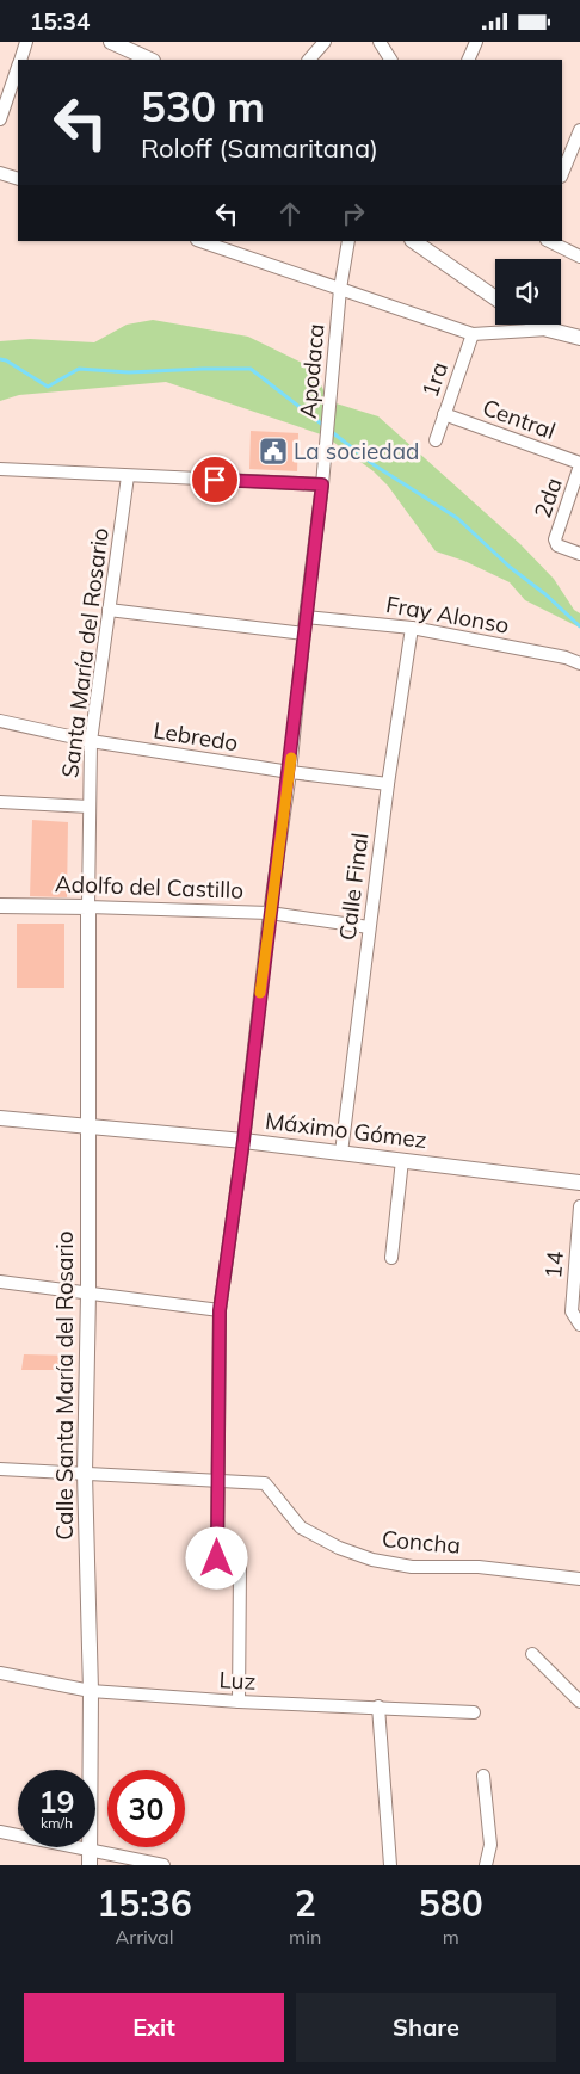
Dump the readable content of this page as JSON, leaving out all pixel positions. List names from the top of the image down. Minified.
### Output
{"streets":{"street":["Apodaca","1ra","Central","2da","Fray Alonso","Santa María del Rosario","Lebredo","Adolfo del Castillo","Calle Final","Máximo Gómez","14","Calle Santa María del Rosario","Concha","Luz"]},"crossings":[["Apodaca","Fray Alonso"],["Apodaca","Lebredo"],["Apodaca","Adolfo del Castillo"],["Apodaca","Máximo Gómez"],["Apodaca","Concha"],["Apodaca","Luz"],["1ra","Central"],["Central","2da"],["Fray Alonso","Calle Final"],["Santa María del Rosario","Lebredo"],["Santa María del Rosario","Adolfo del Castillo"],["Santa María del Rosario","Calle Santa María del Rosario"],["Lebredo","Calle Final"],["Adolfo del Castillo","Calle Final"],["Adolfo del Castillo","Calle Santa María del Rosario"],["Calle Final","Máximo Gómez"],["Máximo Gómez","Calle Santa María del Rosario"],["Calle Santa María del Rosario","Concha"],["Calle Santa María del Rosario","Luz"]],"places":{"public building":["La sociedad"]},"page":{"status":"15:34","turn":["530 m","Roloff (Samaritana)"],"speed":"19 km/h","limit":"30","eta":["15:36","Arrival","2","min","580","m"],"buttons":["Exit","Share"]}}
